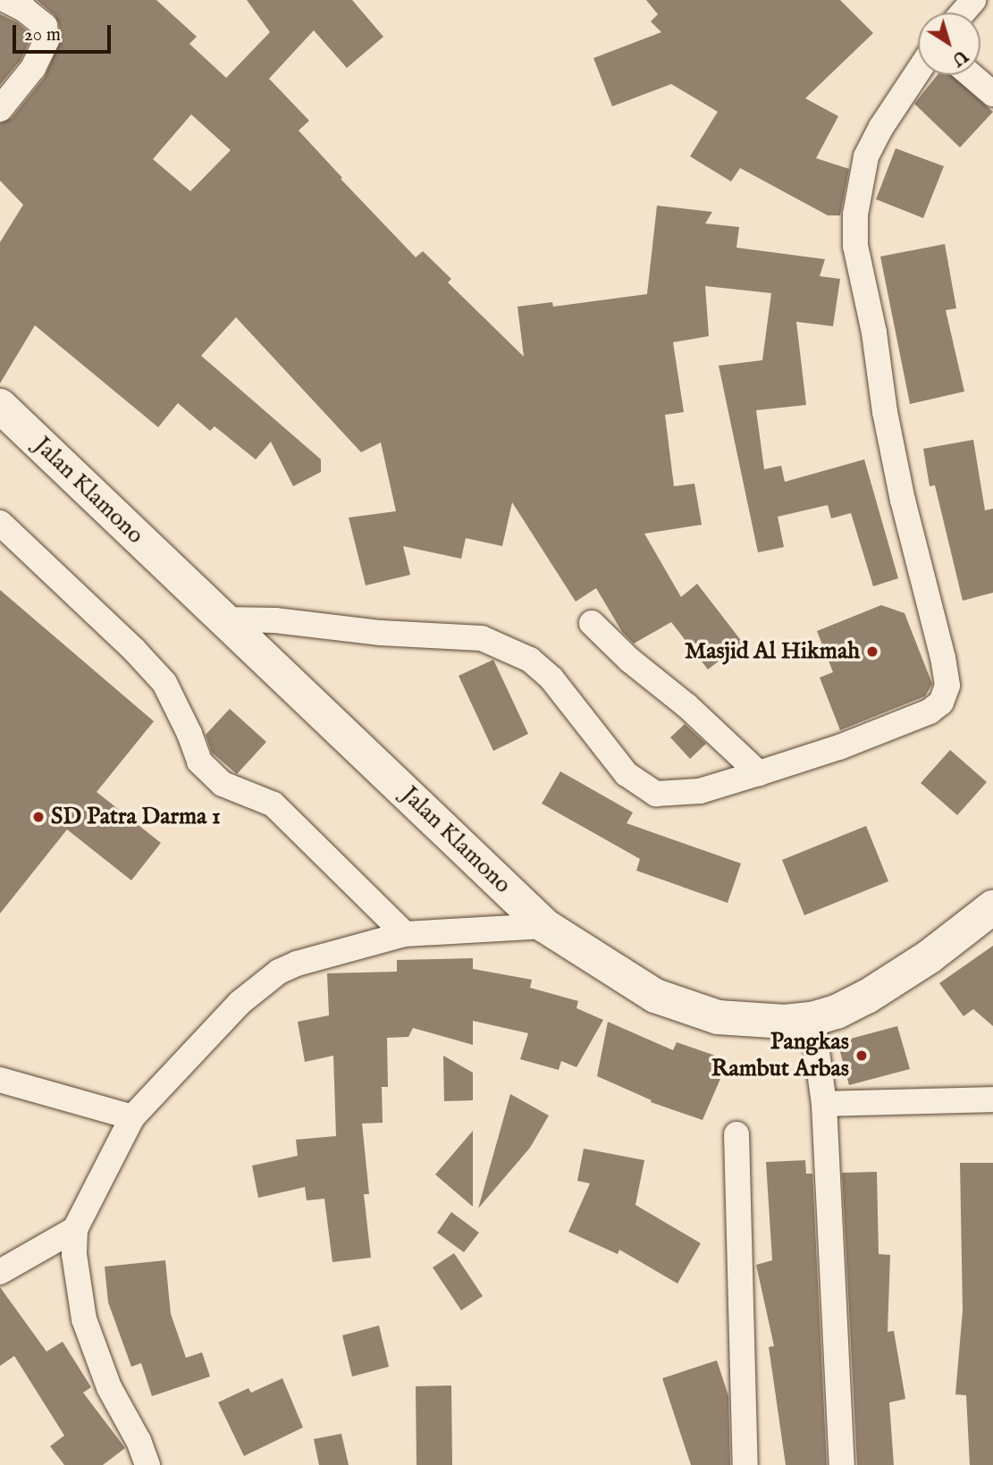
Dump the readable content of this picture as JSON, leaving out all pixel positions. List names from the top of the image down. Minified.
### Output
{"streets":{"main road":["Jalan Klamono"]},"places":["Masjid Al Hikmah","SD Patra Darma 1","Pangkas Rambut Arbas"],"scale_bar":"20 m","north":"bottom right"}
